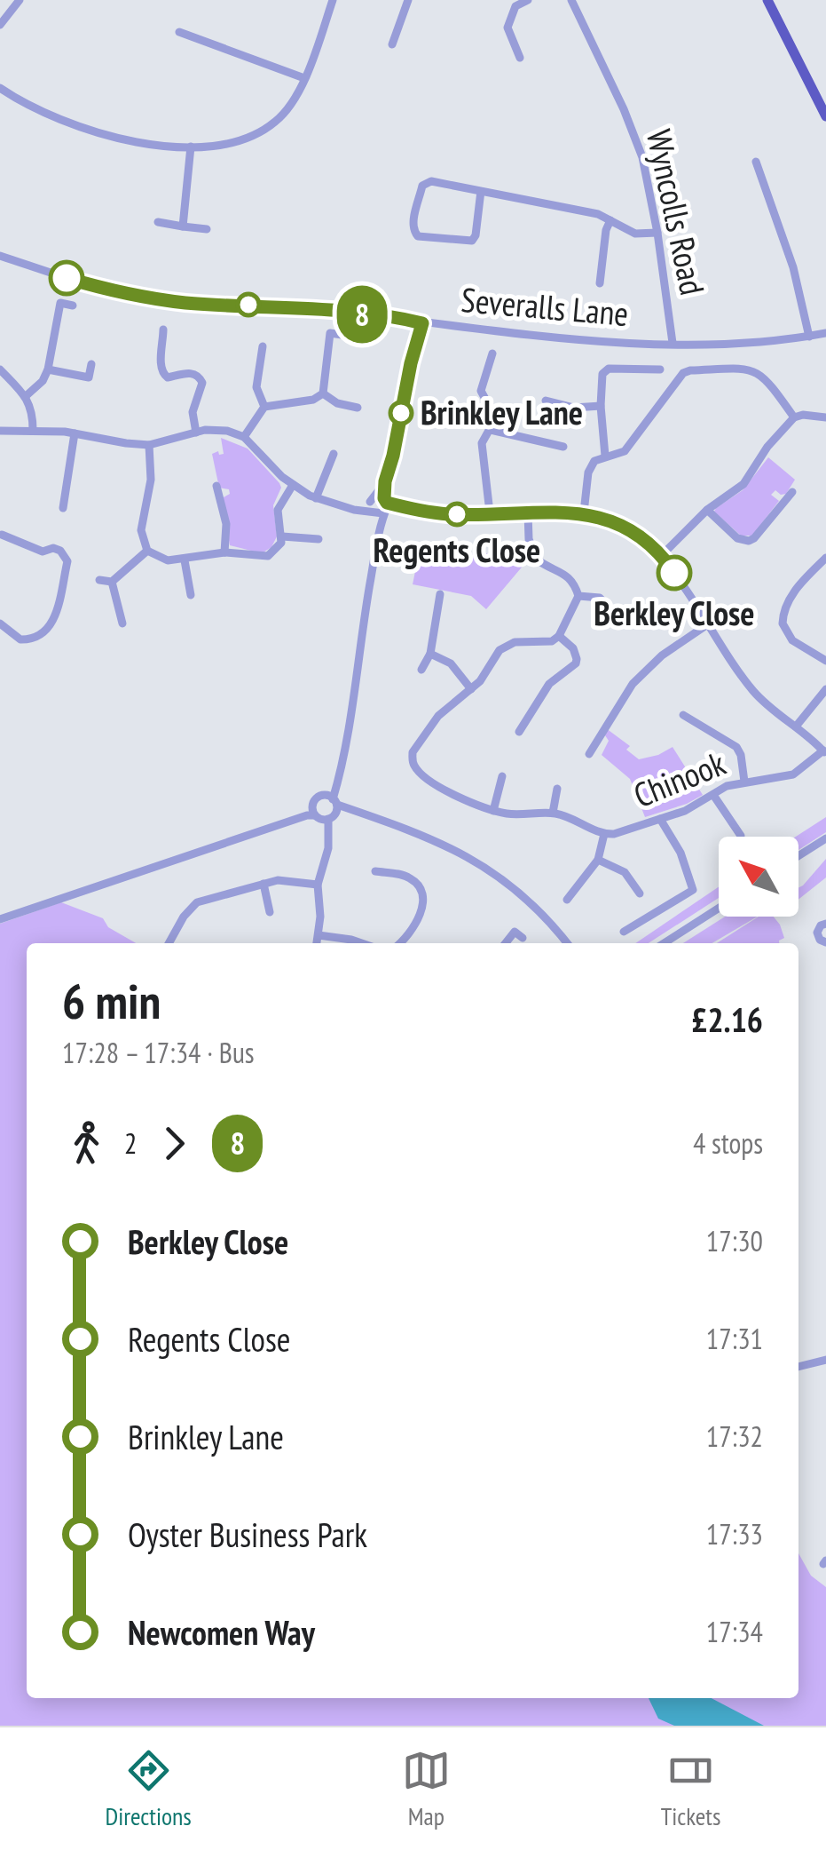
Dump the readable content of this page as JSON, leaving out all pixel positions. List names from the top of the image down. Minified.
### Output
{"streets":{"street":["Wyncolls Road","Severalls Lane","Chinook"]},"crossings":[["Wyncolls Road","Severalls Lane"]],"places":["Brinkley Lane","Regents Close","Berkley Close"],"lines":["bus line 8"],"north":"top left","page":{"on_map":"8","heading":["6 min","17:28 – 17:34 · Bus","£2.16"],"legs":["2","8","4 stops"],"list":[{"name":"Berkley Close","value":"17:30"},{"name":"Regents Close","value":"17:31"},{"name":"Brinkley Lane","value":"17:32"},{"name":"Oyster Business Park","value":"17:33"},{"name":"Newcomen Way","value":"17:34"}],"tabs":["Directions","Map","Tickets"]}}
